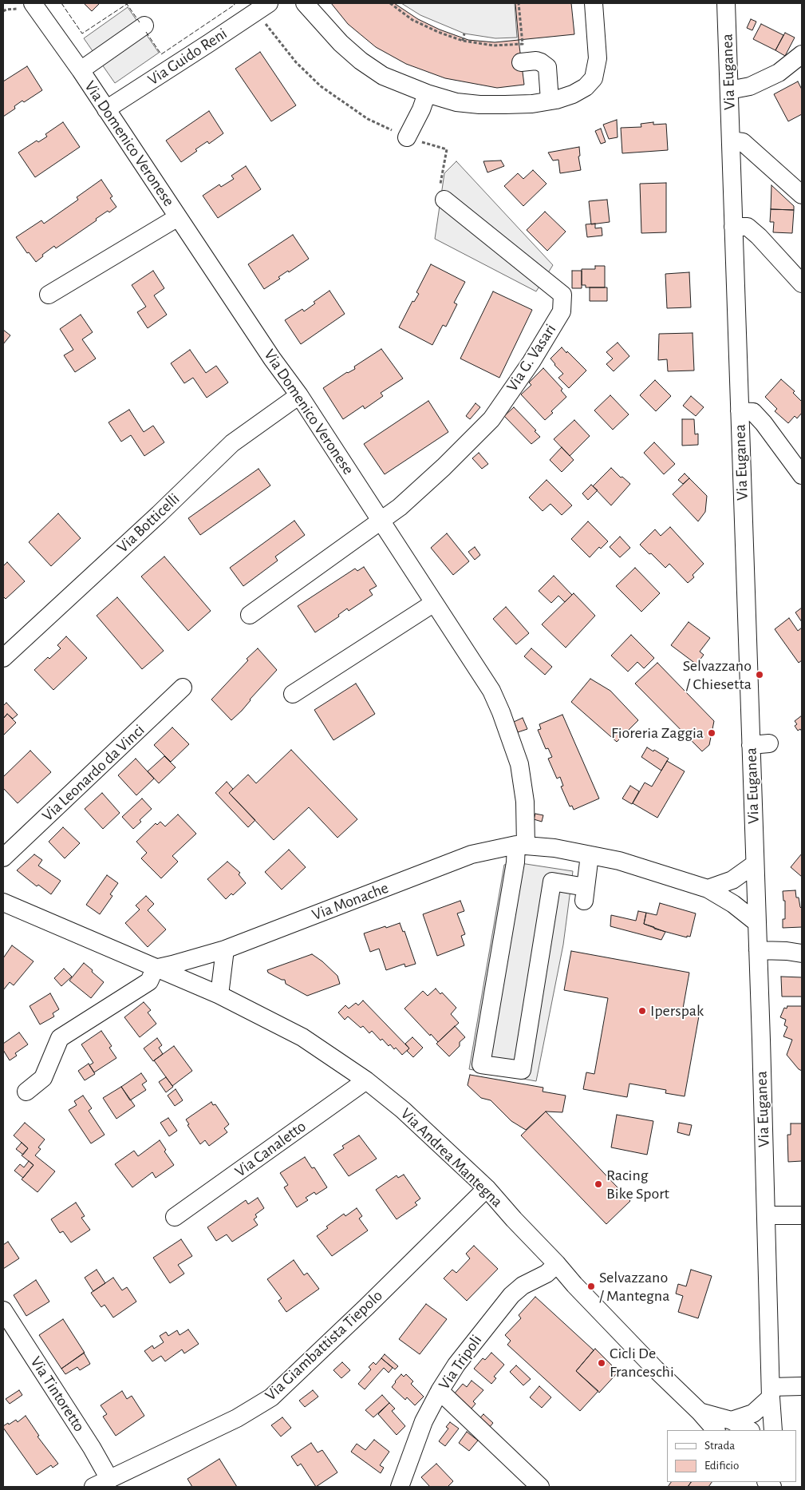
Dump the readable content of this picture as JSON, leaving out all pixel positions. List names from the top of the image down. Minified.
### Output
{"streets":{"street":["Via Guido Reni","Via Euganea","Via Domenico Veronese","Via G. Vasari","Via Botticelli","Via Leonardo da Vinci","Via Monache","Via Canaletto","Via Andrea Mantegna","Via Giambattista Tiepolo","Via Tripoli","Via Tintoretto"]},"crossings":[["Via Guido Reni","Via Domenico Veronese"],["Via Euganea","Via Monache"],["Via Domenico Veronese","Via G. Vasari"],["Via Domenico Veronese","Via Botticelli"],["Via Domenico Veronese","Via Monache"],["Via Monache","Via Andrea Mantegna"],["Via Canaletto","Via Andrea Mantegna"],["Via Andrea Mantegna","Via Giambattista Tiepolo"],["Via Andrea Mantegna","Via Tripoli"],["Via Giambattista Tiepolo","Via Tintoretto"]],"places":["Selvazzano / Chiesetta","Fioreria Zaggia","Iperspak","Racing Bike Sport","Selvazzano / Mantegna","Cicli De Franceschi"],"legend":["Strada","Edificio"]}
